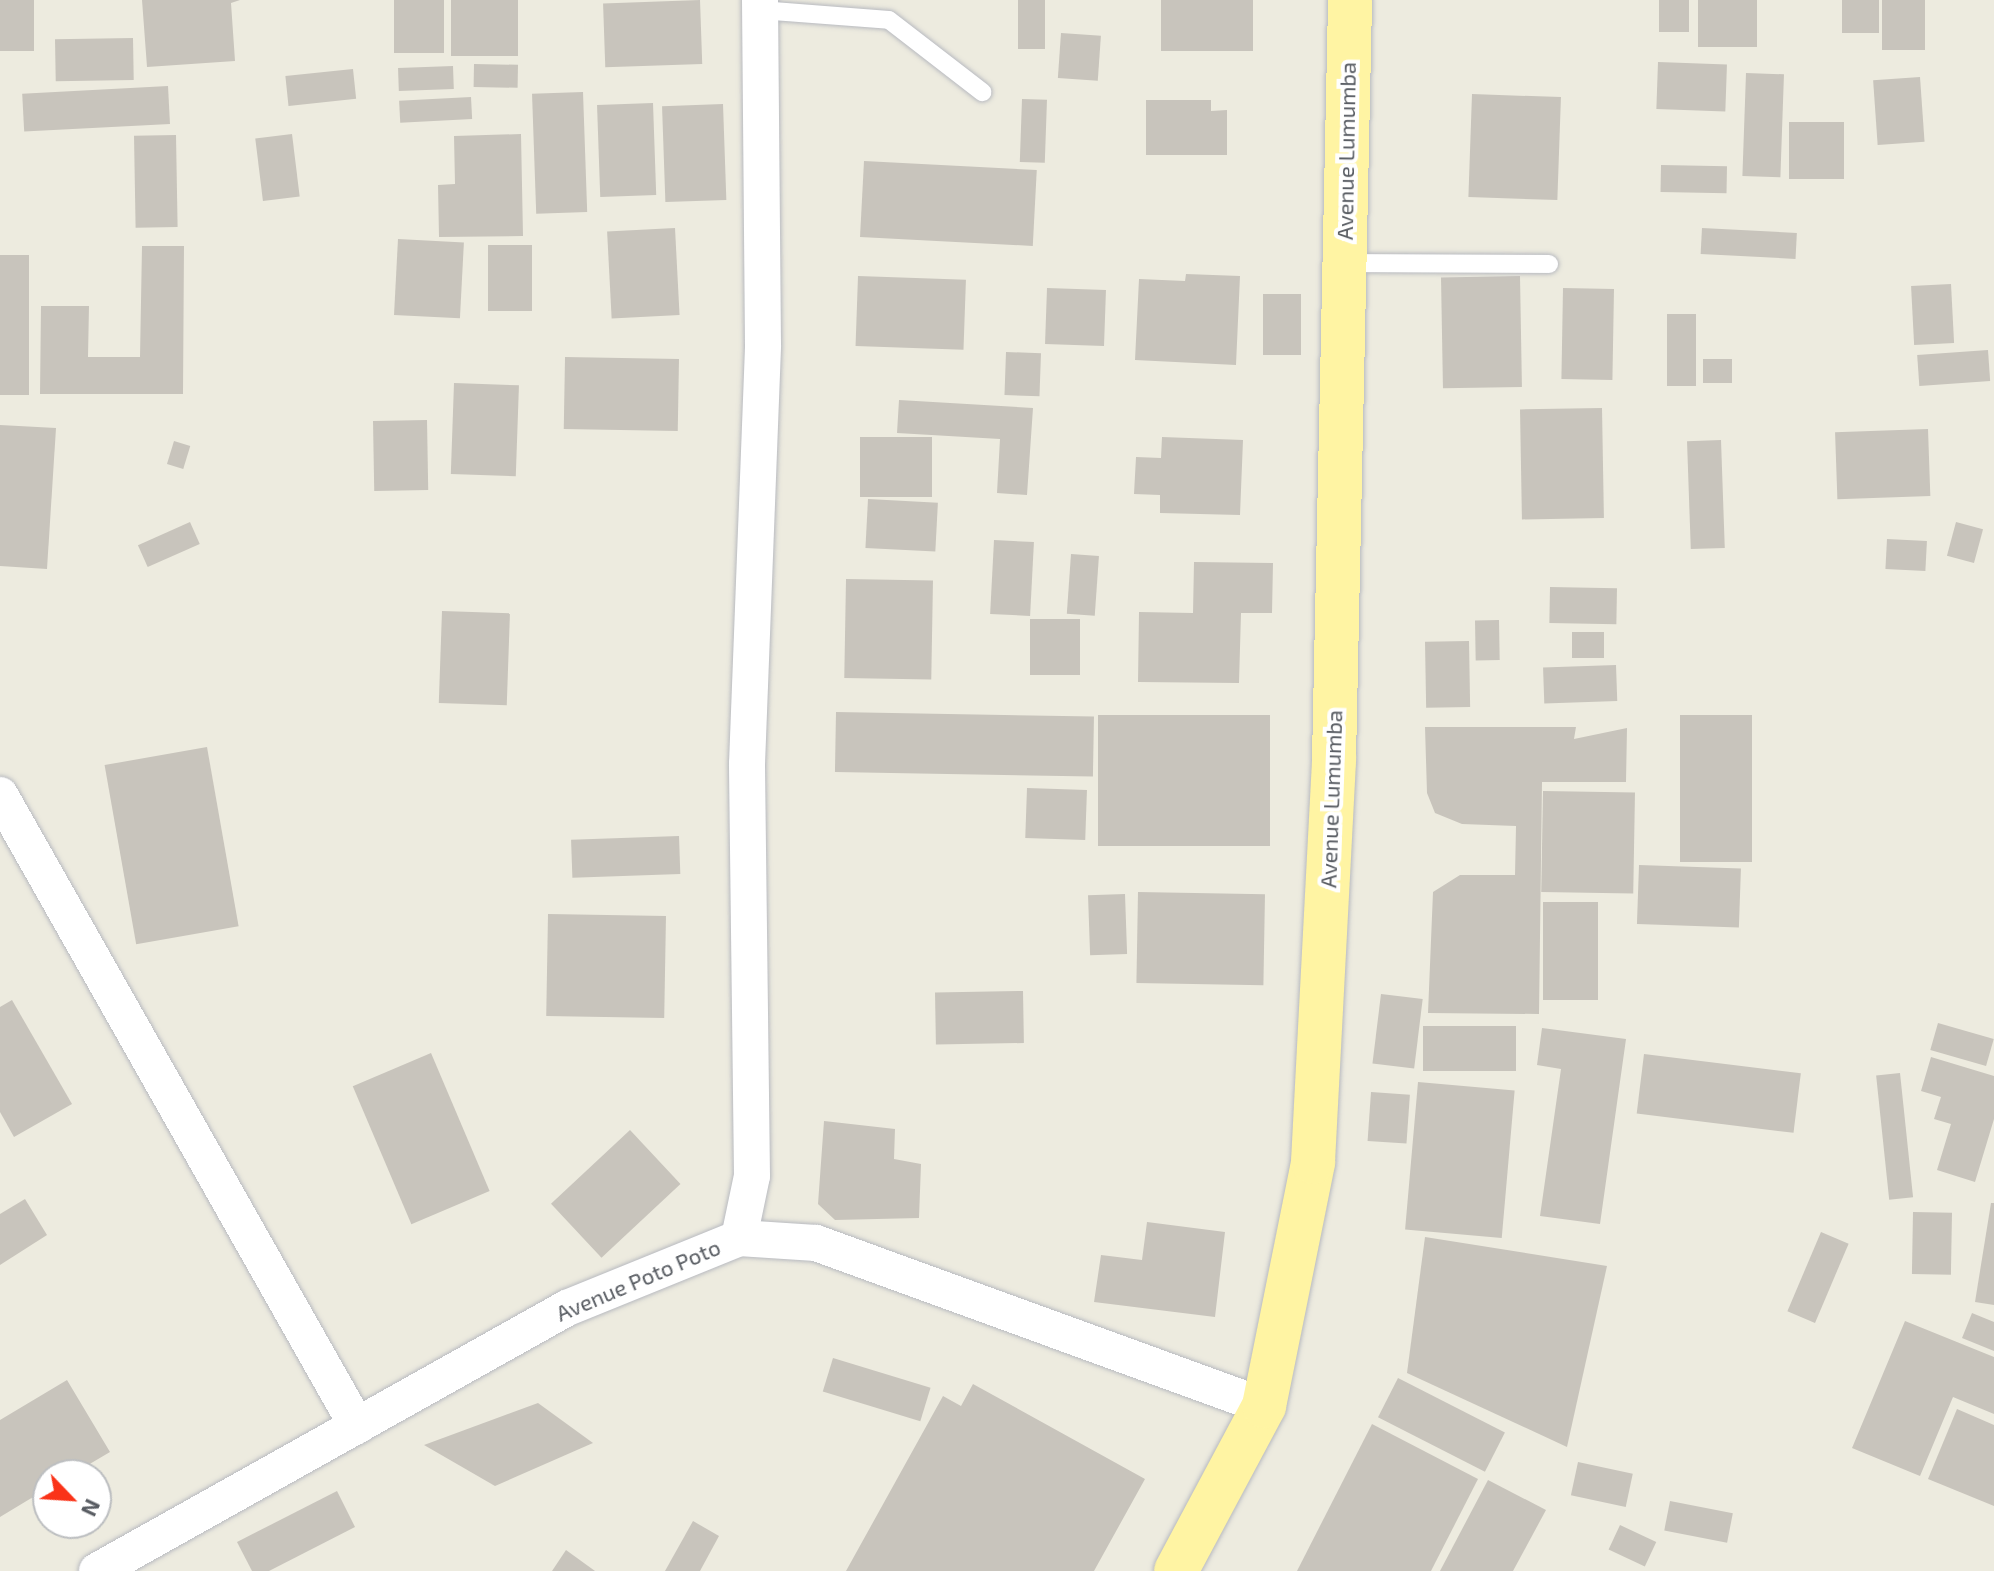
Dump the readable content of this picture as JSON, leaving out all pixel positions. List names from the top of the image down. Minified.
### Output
{"streets":{"main road":["Avenue Lumumba"],"street":["Avenue Poto Poto"]},"crossings":[["Avenue Lumumba","Avenue Poto Poto"]],"north":"bottom right"}
